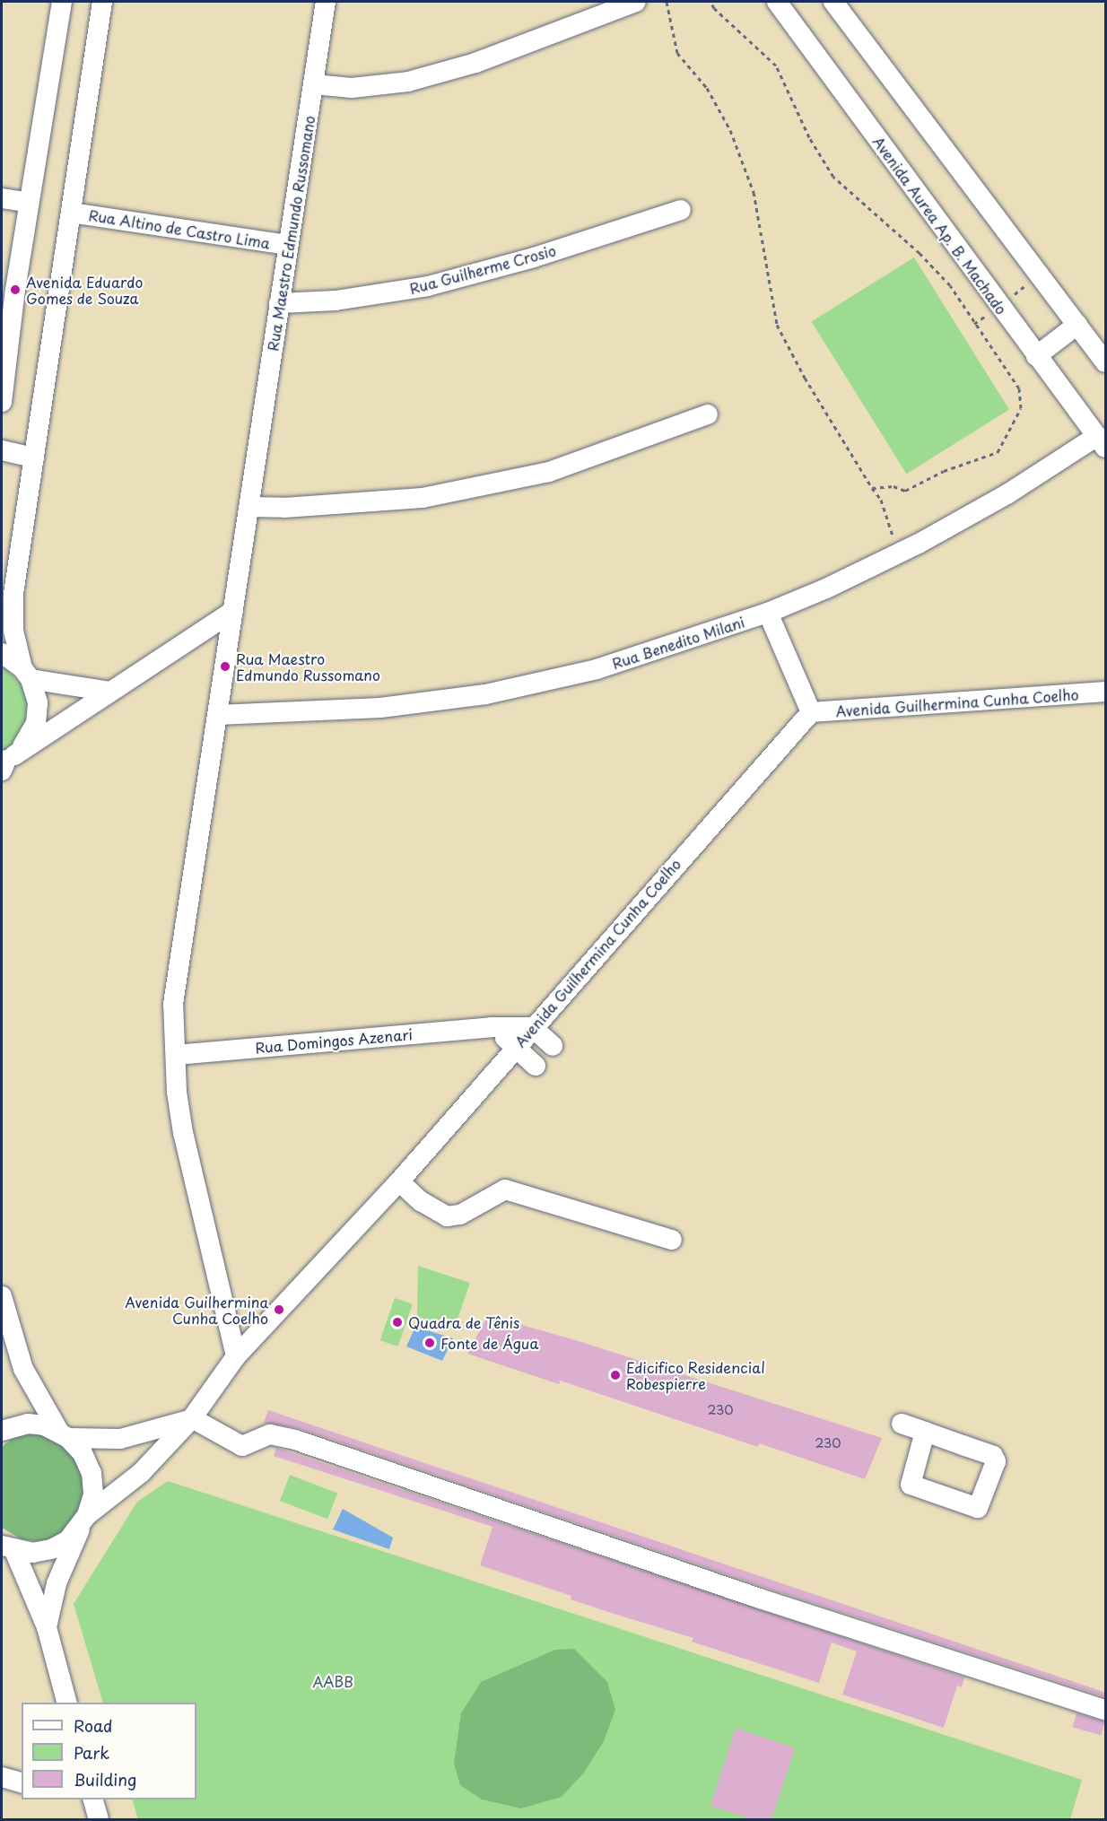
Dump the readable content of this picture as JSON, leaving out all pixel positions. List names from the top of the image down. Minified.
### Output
{"streets":{"street":["Avenida Aurea Ap. B. Machado","Rua Altino de Castro Lima","Rua Maestro Edmundo Russomano","Rua Guilherme Crosio","Rua Benedito Milani","Avenida Guilhermina Cunha Coelho","Rua Domingos Azenari"]},"crossings":[["Avenida Aurea Ap. B. Machado","Rua Benedito Milani"],["Rua Altino de Castro Lima","Rua Maestro Edmundo Russomano"],["Rua Maestro Edmundo Russomano","Rua Guilherme Crosio"],["Rua Maestro Edmundo Russomano","Rua Benedito Milani"],["Rua Maestro Edmundo Russomano","Avenida Guilhermina Cunha Coelho"],["Rua Maestro Edmundo Russomano","Rua Domingos Azenari"],["Avenida Guilhermina Cunha Coelho","Rua Domingos Azenari"]],"parks":["AABB"],"places":["Avenida Eduardo Gomes de Souza","Rua Maestro Edmundo Russomano","Avenida Guilhermina Cunha Coelho","Quadra de Tênis","Fonte de Água","Edicifico Residencial Robespierre"],"house_numbers":["230","230"],"legend":["Road","Park","Building"]}
